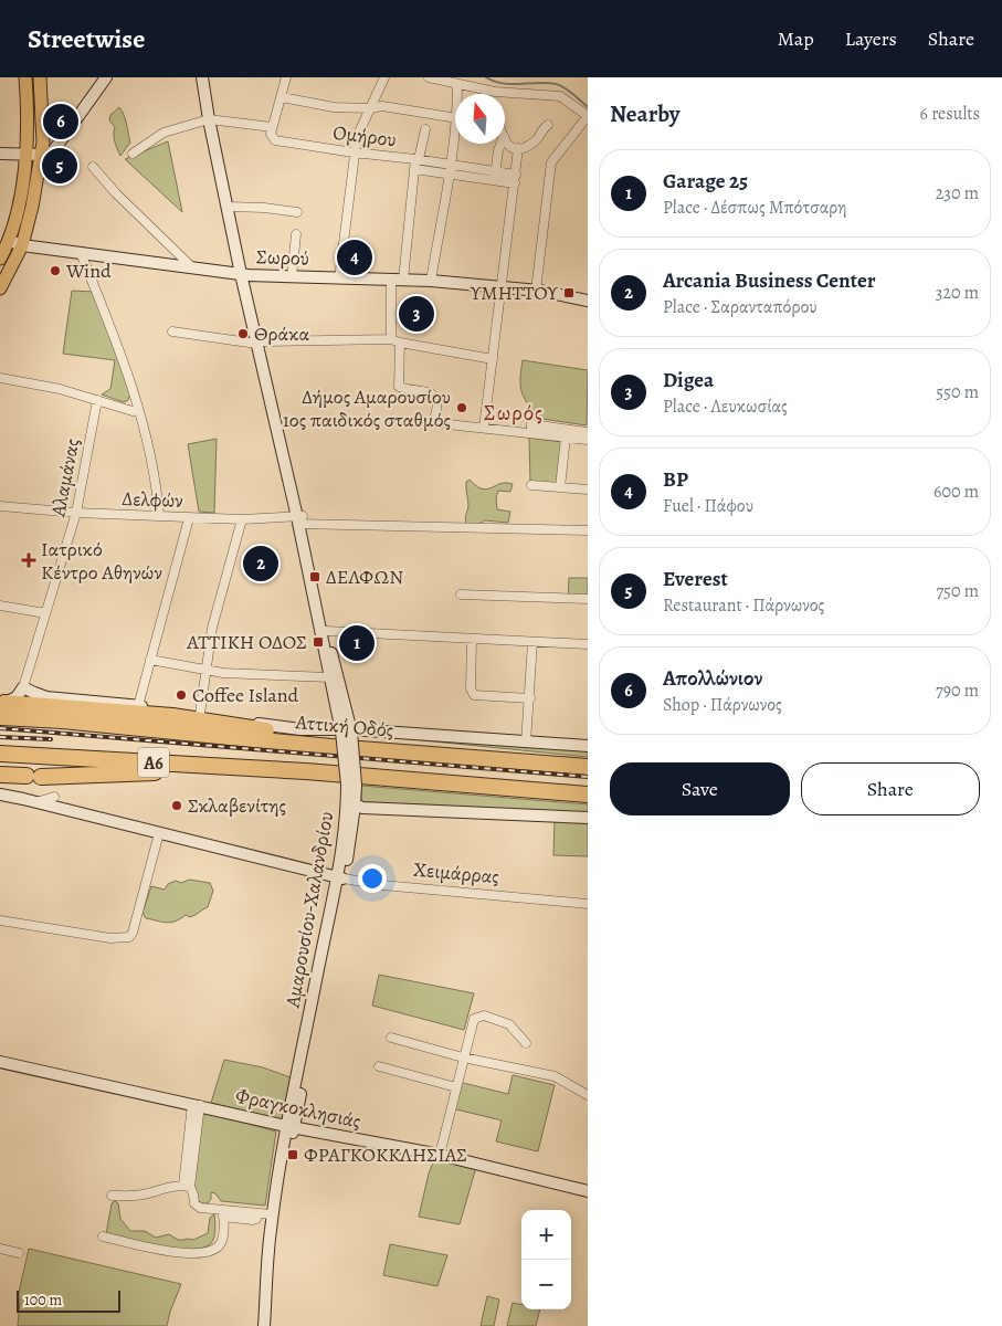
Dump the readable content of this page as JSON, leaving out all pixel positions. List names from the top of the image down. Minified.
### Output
{"streets":{"highway":["Αττική Οδός","Α6"],"street":["Ομήρου","Σωρού","Αλαμάνας","Δελφών","Χειμάρρας","Αμαρουσίου-Χαλανδρίου","Φραγκοκλησιάς"]},"crossings":[["Σωρού","Αμαρουσίου-Χαλανδρίου"],["Αλαμάνας","Δελφών"],["Δελφών","Αμαρουσίου-Χαλανδρίου"],["Α6","Αμαρουσίου-Χαλανδρίου"],["Χειμάρρας","Αμαρουσίου-Χαλανδρίου"],["Αμαρουσίου-Χαλανδρίου","Φραγκοκλησιάς"]],"districts":["Σωρός"],"places":{"other":["Wind","Θράκα","Δήμος Αμαρουσίου 1ος παιδικός σταθμός","Coffee Island","Σκλαβενίτης"],"transit":["ΥΜΗΤΤΟΥ","ΔΕΛΦΩΝ","ΑΤΤΙΚΗ ΟΔΟΣ","ΦΡΑΓΚΟΚΚΛΗΣΙΑΣ"],"health":["Ιατρικό Κέντρο Αθηνών"]},"scale_bar":"100 m","north":"top","page":{"header":"Streetwise","nav":["Map","Layers","Share"],"heading":["Nearby","6 results"],"pins":["6","5","4","3","2","1"],"list":[{"mark":"1","name":"Garage 25","note":"Place · Δέσπως Μπότσαρη","value":"230 m"},{"mark":"2","name":"Arcania Business Center","note":"Place · Σαρανταπόρου","value":"320 m"},{"mark":"3","name":"Digea","note":"Place · Λευκωσίας","value":"550 m"},{"mark":"4","name":"BP","note":"Fuel · Πάφου","value":"600 m"},{"mark":"5","name":"Everest","note":"Restaurant · Πάρνωνος","value":"750 m"},{"mark":"6","name":"Απολλώνιον","note":"Shop · Πάρνωνος","value":"790 m"}],"buttons":["Save","Share"],"map_buttons":["+","−"],"scale":"100 m"}}
